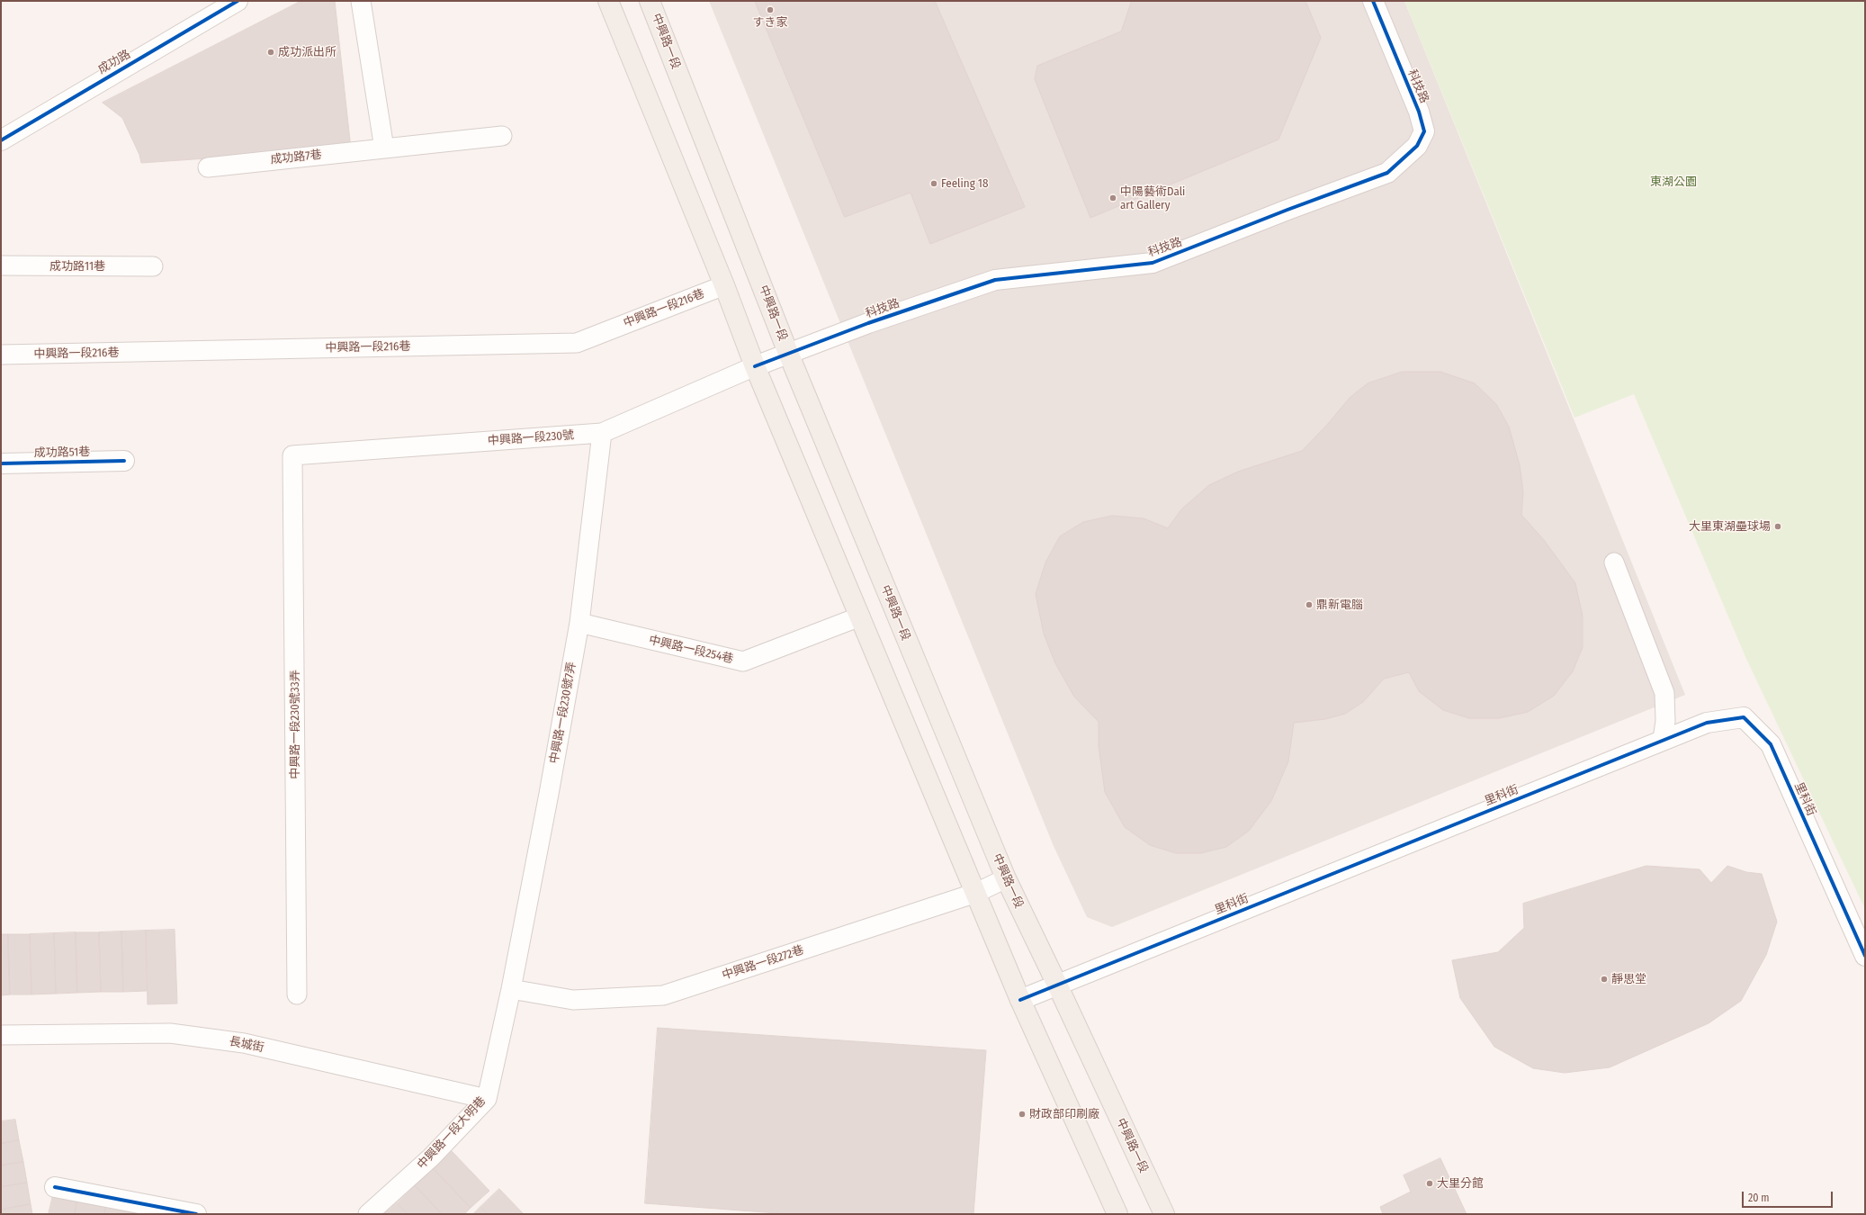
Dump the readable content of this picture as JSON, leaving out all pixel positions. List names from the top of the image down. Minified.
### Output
{"streets":{"main road":["中興路一段"],"street":["成功路","科技路","成功路51巷","里科街"],"lane":["成功路7巷","成功路11巷","中興路一段216巷","中興路一段230號","中興路一段254巷","中興路一段230號7弄","中興路一段230號33弄","中興路一段272巷","長城街","中興路一段大明巷"]},"crossings":[["中興路一段","科技路"],["中興路一段","里科街"],["中興路一段","中興路一段272巷"],["科技路","中興路一段230號"],["中興路一段230號","中興路一段230號7弄"],["中興路一段230號","中興路一段230號33弄"],["中興路一段254巷","中興路一段230號7弄"],["中興路一段230號7弄","中興路一段272巷"],["中興路一段230號7弄","中興路一段大明巷"],["中興路一段272巷","中興路一段大明巷"],["長城街","中興路一段大明巷"]],"parks":["東湖公園"],"places":["すき家","成功派出所","Feeling 18","中陽藝術Dali art Gallery","大里東湖壘球場","鼎新電腦","靜思堂","財政部印刷廠","大里分館"],"scale_bar":"20 m"}
